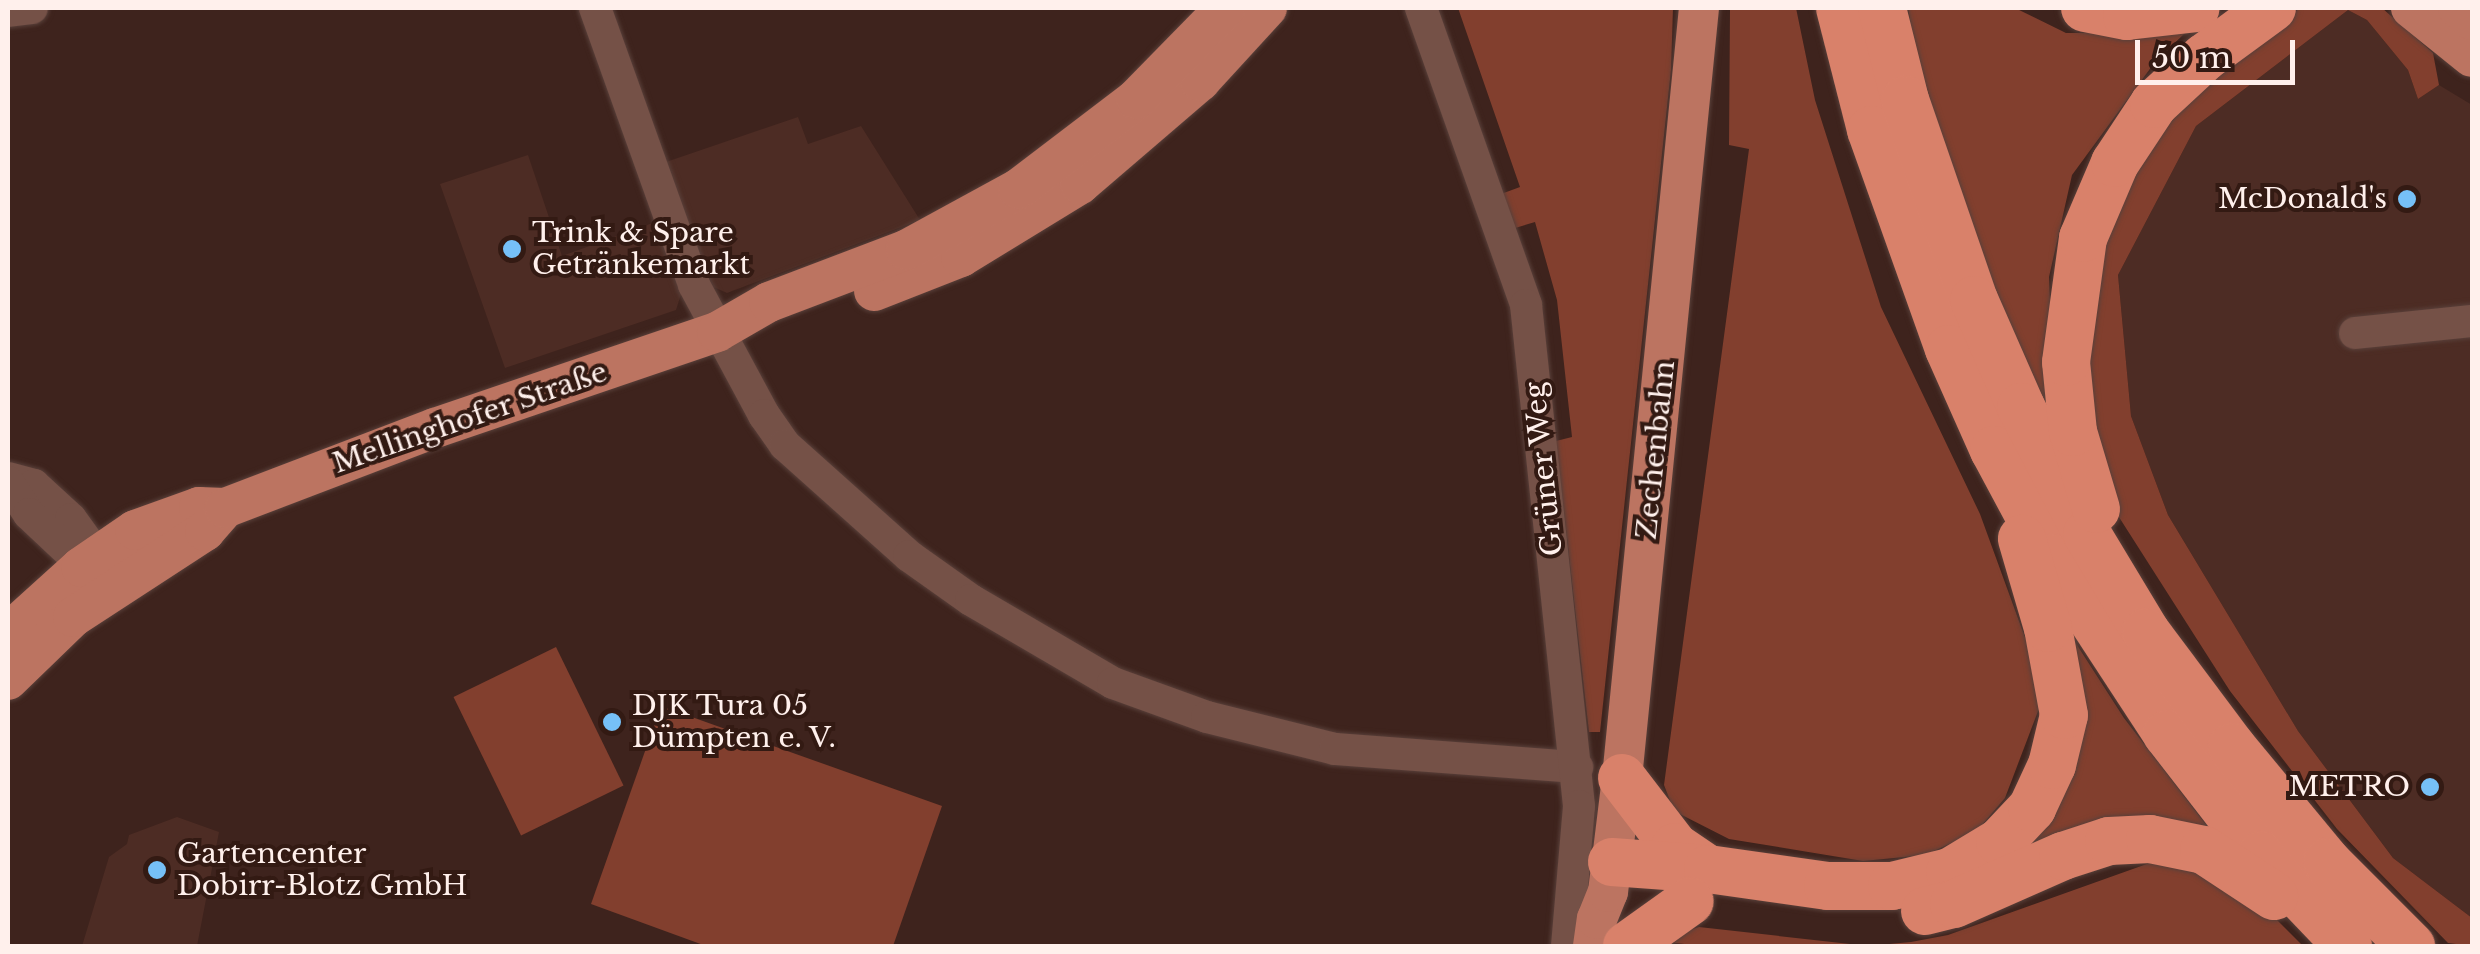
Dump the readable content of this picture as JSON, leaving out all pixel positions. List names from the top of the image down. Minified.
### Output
{"streets":{"main road":["Mellinghofer Straße","Zechenbahn"],"street":["Grüner Weg"]},"crossings":[["Zechenbahn","Grüner Weg"]],"places":["McDonald's","Trink & Spare Getränkemarkt","DJK Tura 05 Dümpten e. V.","METRO","Gartencenter Dobirr-Blotz GmbH"],"scale_bar":"50 m"}
